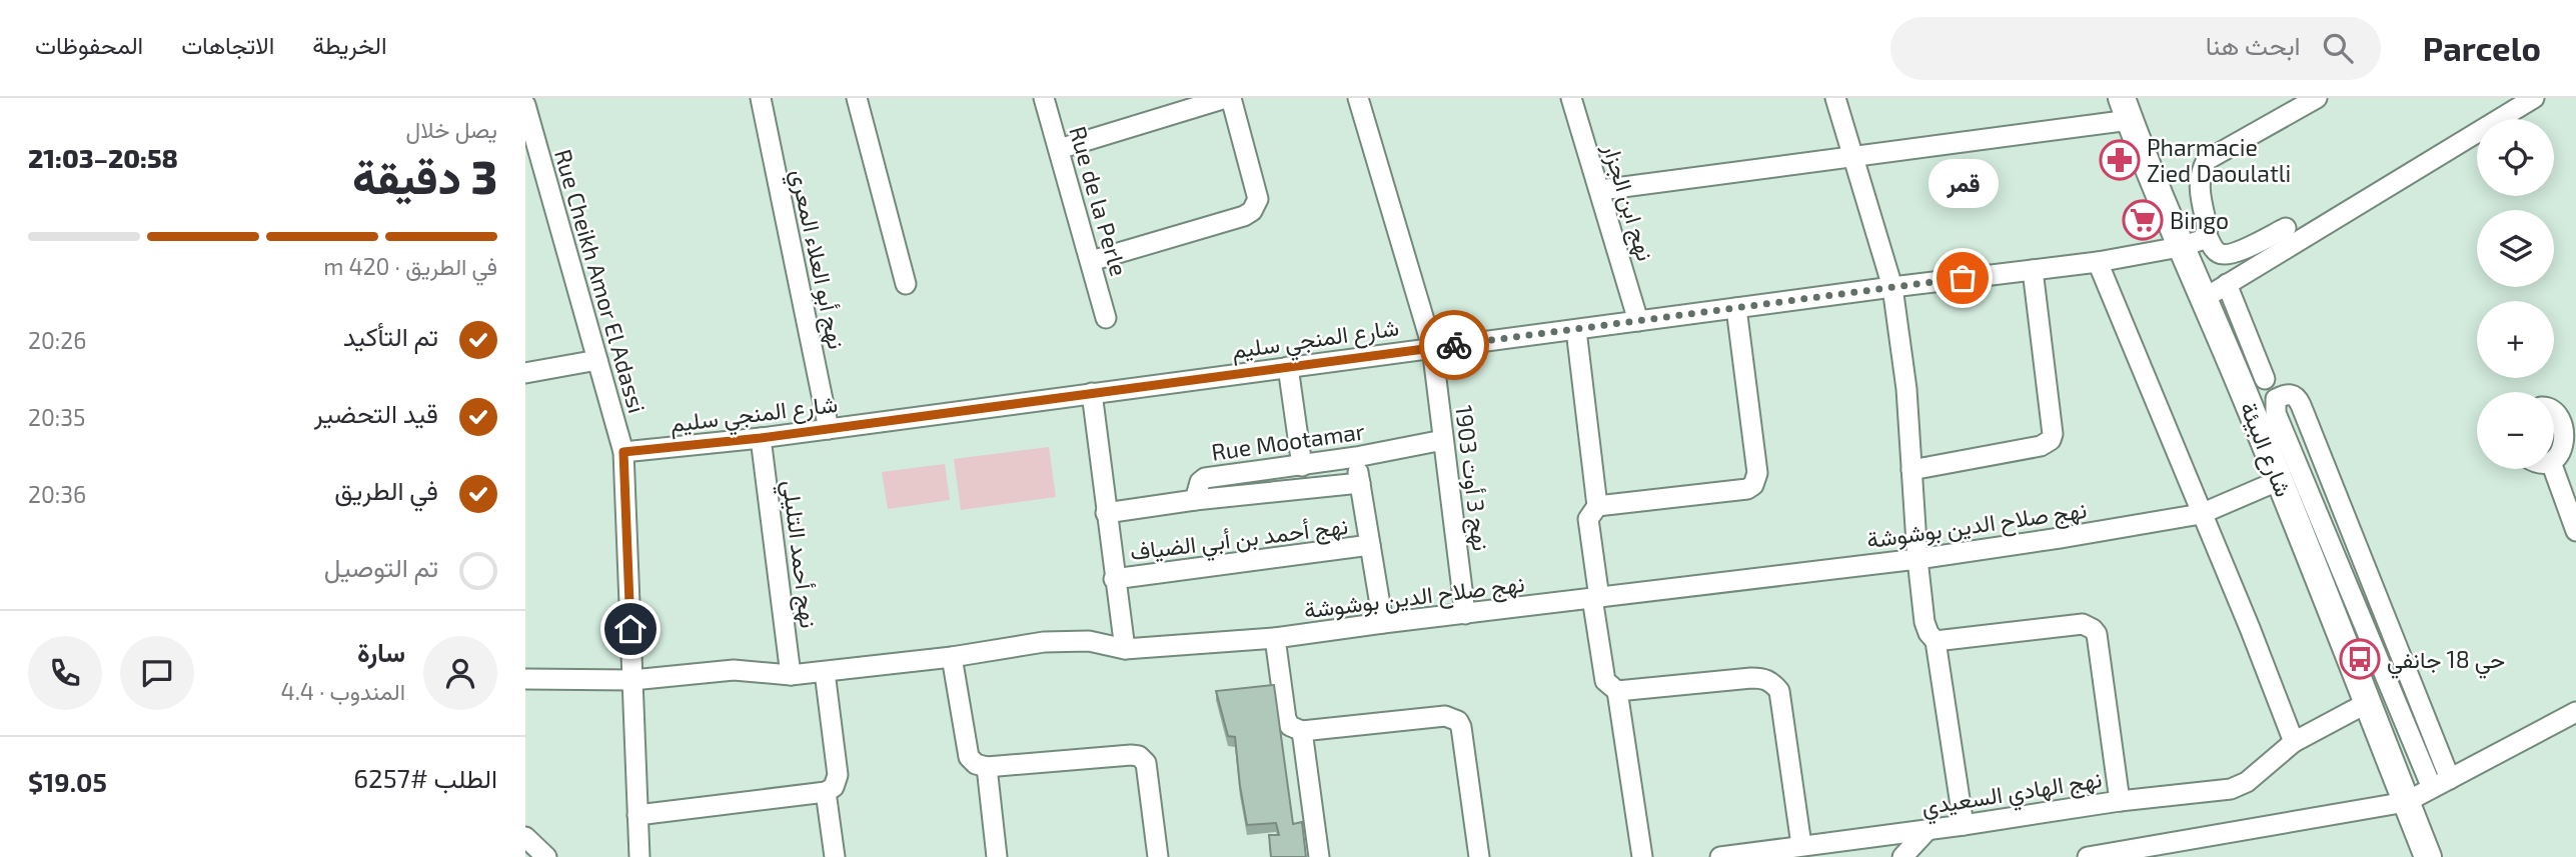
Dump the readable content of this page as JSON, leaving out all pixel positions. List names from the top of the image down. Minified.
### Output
{"streets":{"main road":["شارع البيئة"],"street":["Rue de la Perle","نهج ابن الجزار","نهج أبو العلاء المعري","Rue Cheikh Amor El Adassi","شارع المنجي سليم","Rue Mootamar","نهج 3 أوت 1903","نهج صلاح الدين بوشوشة","نهج أحمد بن أبي الضياف","نهج أحمد التليلي","نهج الهادي السعيدي"]},"crossings":[["نهج ابن الجزار","شارع المنجي سليم"],["نهج أبو العلاء المعري","شارع المنجي سليم"],["Rue Cheikh Amor El Adassi","شارع المنجي سليم"],["Rue Cheikh Amor El Adassi","نهج صلاح الدين بوشوشة"],["شارع المنجي سليم","شارع البيئة"],["شارع المنجي سليم","نهج 3 أوت 1903"],["شارع المنجي سليم","نهج أحمد التليلي"],["Rue Mootamar","نهج 3 أوت 1903"],["شارع البيئة","نهج صلاح الدين بوشوشة"],["شارع البيئة","نهج الهادي السعيدي"],["نهج 3 أوت 1903","نهج صلاح الدين بوشوشة"],["نهج صلاح الدين بوشوشة","نهج أحمد التليلي"]],"places":{"pharmacy":["Pharmacie Zied Daoulatli"],"supermarket":["Bingo"],"other":["قمر"],"bus stop":["حي 18 جانفي"]},"page":{"header":"Parcelo","search":"ابحث هنا","nav":["الخريطة","الاتجاهات","المحفوظات"],"heading":["3 دقيقة","يصل خلال","20:58–21:03"],"panel":["سارة","المندوب · 4.4","الطلب #6257","$19.05"],"map_buttons":["+","−"],"bubble":"قمر","bar":"في الطريق · 420 m","list":[["تم التأكيد","20:26"],["قيد التحضير","20:35"],["في الطريق","20:36"],"تم التوصيل"]}}
